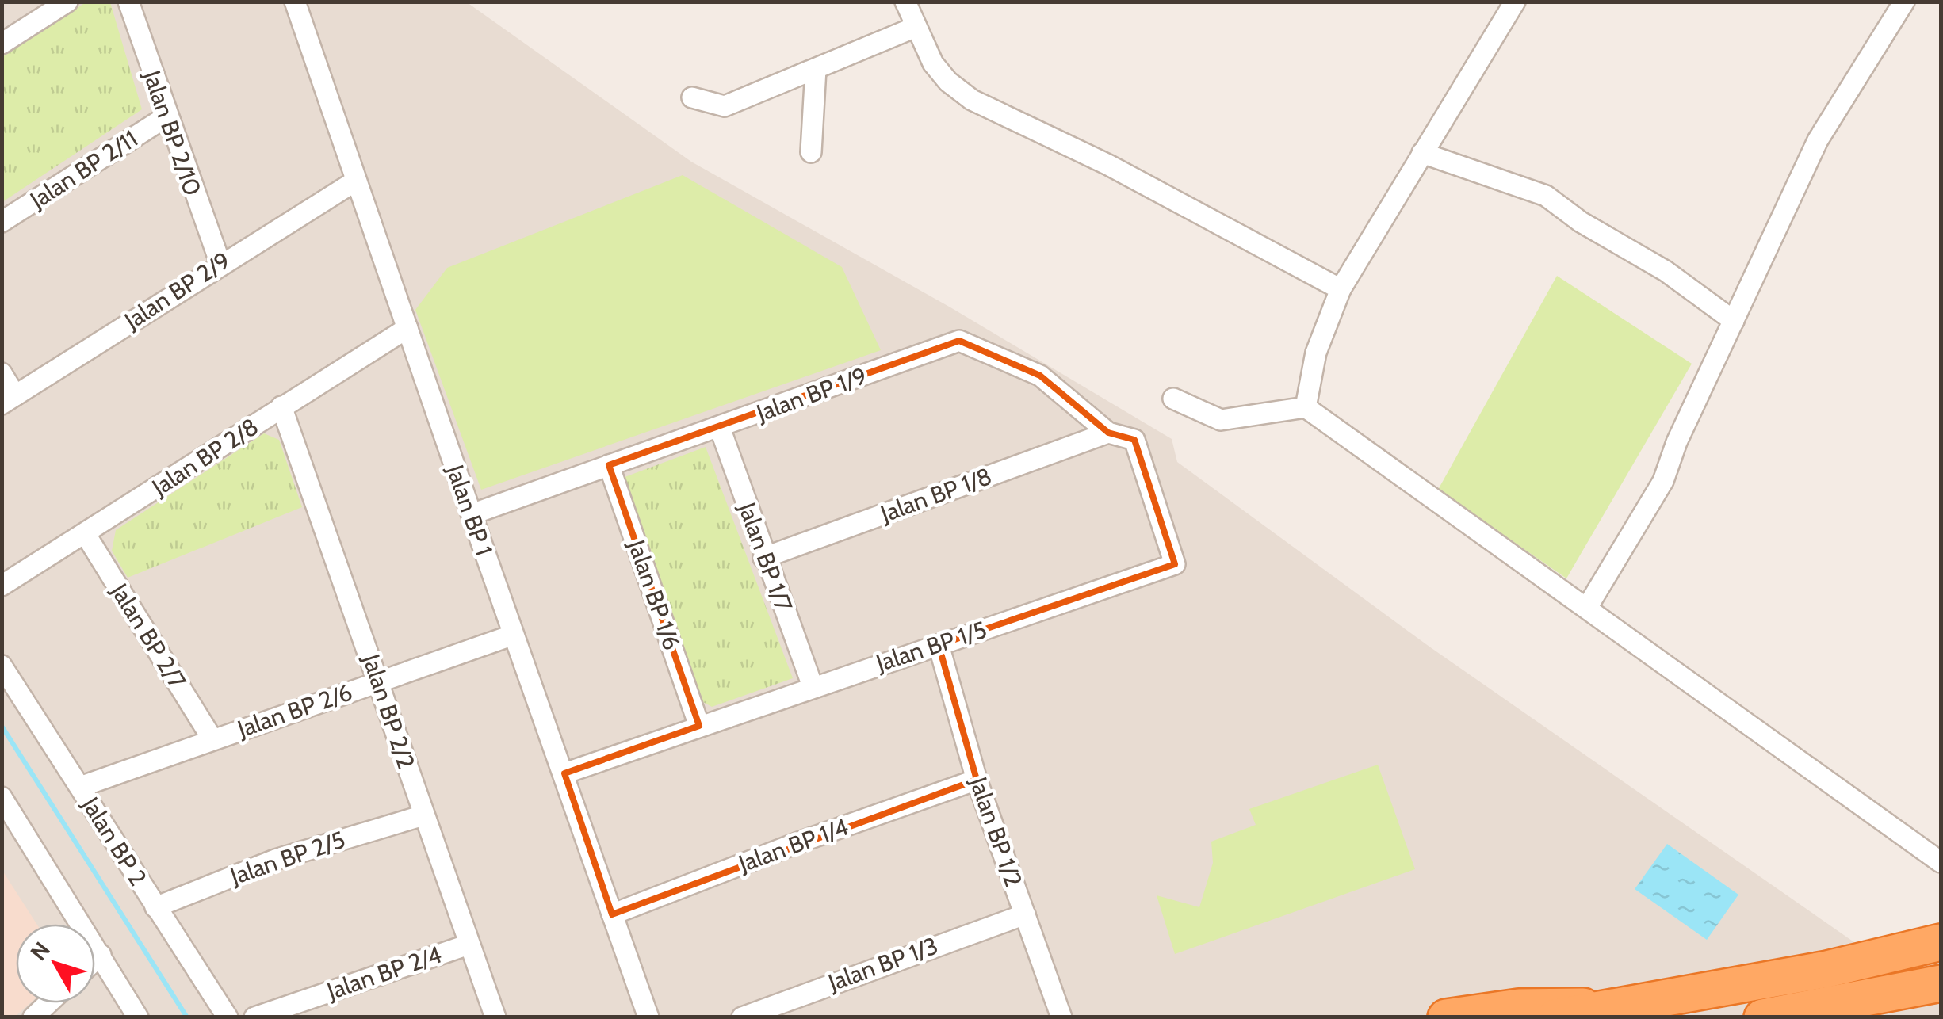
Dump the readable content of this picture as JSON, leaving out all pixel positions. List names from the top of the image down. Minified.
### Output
{"streets":{"street":["Jalan BP 2/10","Jalan BP 2/11","Jalan BP 2/9","Jalan BP 1/9","Jalan BP 2/8","Jalan BP 1/8","Jalan BP 1","Jalan BP 1/7","Jalan BP 1/6","Jalan BP 2/7","Jalan BP 1/5","Jalan BP 2/6","Jalan BP 2/2","Jalan BP 1/2","Jalan BP 2","Jalan BP 1/4","Jalan BP 2/5","Jalan BP 1/3","Jalan BP 2/4"]},"crossings":[["Jalan BP 2/10","Jalan BP 2/11"],["Jalan BP 2/10","Jalan BP 2/9"],["Jalan BP 2/9","Jalan BP 1"],["Jalan BP 1/9","Jalan BP 1/8"],["Jalan BP 1/9","Jalan BP 1"],["Jalan BP 1/9","Jalan BP 1/7"],["Jalan BP 1/9","Jalan BP 1/6"],["Jalan BP 1/9","Jalan BP 1/5"],["Jalan BP 2/8","Jalan BP 1"],["Jalan BP 2/8","Jalan BP 2/7"],["Jalan BP 2/8","Jalan BP 2/2"],["Jalan BP 1/8","Jalan BP 1/7"],["Jalan BP 1","Jalan BP 1/5"],["Jalan BP 1","Jalan BP 2/6"],["Jalan BP 1","Jalan BP 1/4"],["Jalan BP 1/7","Jalan BP 1/5"],["Jalan BP 1/6","Jalan BP 1/5"],["Jalan BP 2/7","Jalan BP 2/6"],["Jalan BP 1/5","Jalan BP 1/2"],["Jalan BP 2/6","Jalan BP 2/2"],["Jalan BP 2/6","Jalan BP 2"],["Jalan BP 2/2","Jalan BP 2/5"],["Jalan BP 2/2","Jalan BP 2/4"],["Jalan BP 1/2","Jalan BP 1/4"],["Jalan BP 1/2","Jalan BP 1/3"],["Jalan BP 2","Jalan BP 2/5"]],"north":"top left"}
